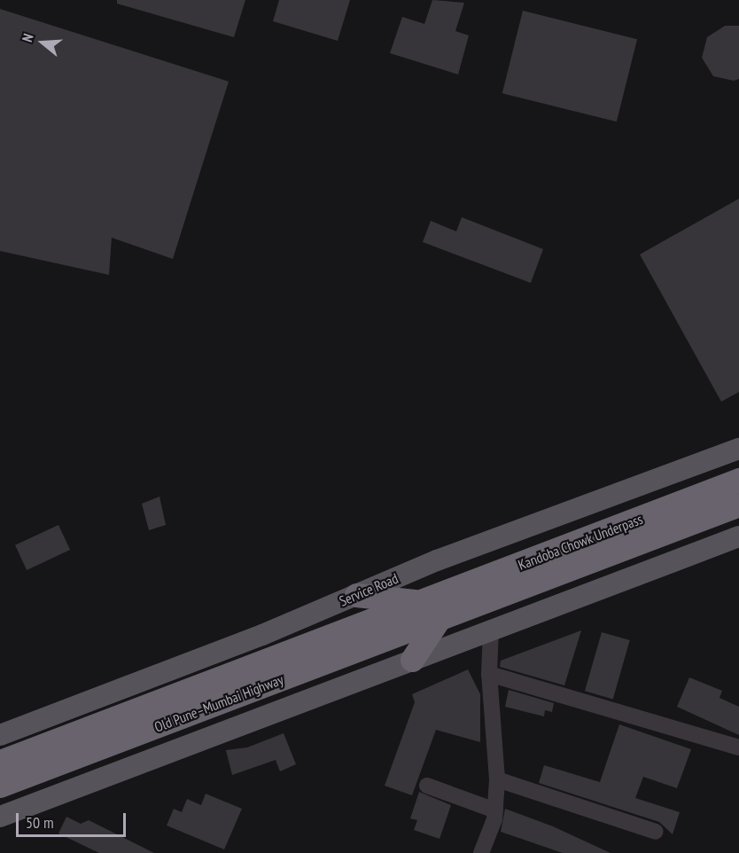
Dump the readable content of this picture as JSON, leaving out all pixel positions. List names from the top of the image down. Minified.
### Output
{"streets":{"highway":["Kandoba Chowk Underpass","Old Pune–Mumbai Highway"],"main road":["Service Road"]},"crossings":[["Kandoba Chowk Underpass","Old Pune–Mumbai Highway"]],"scale_bar":"50 m","north":"left"}
